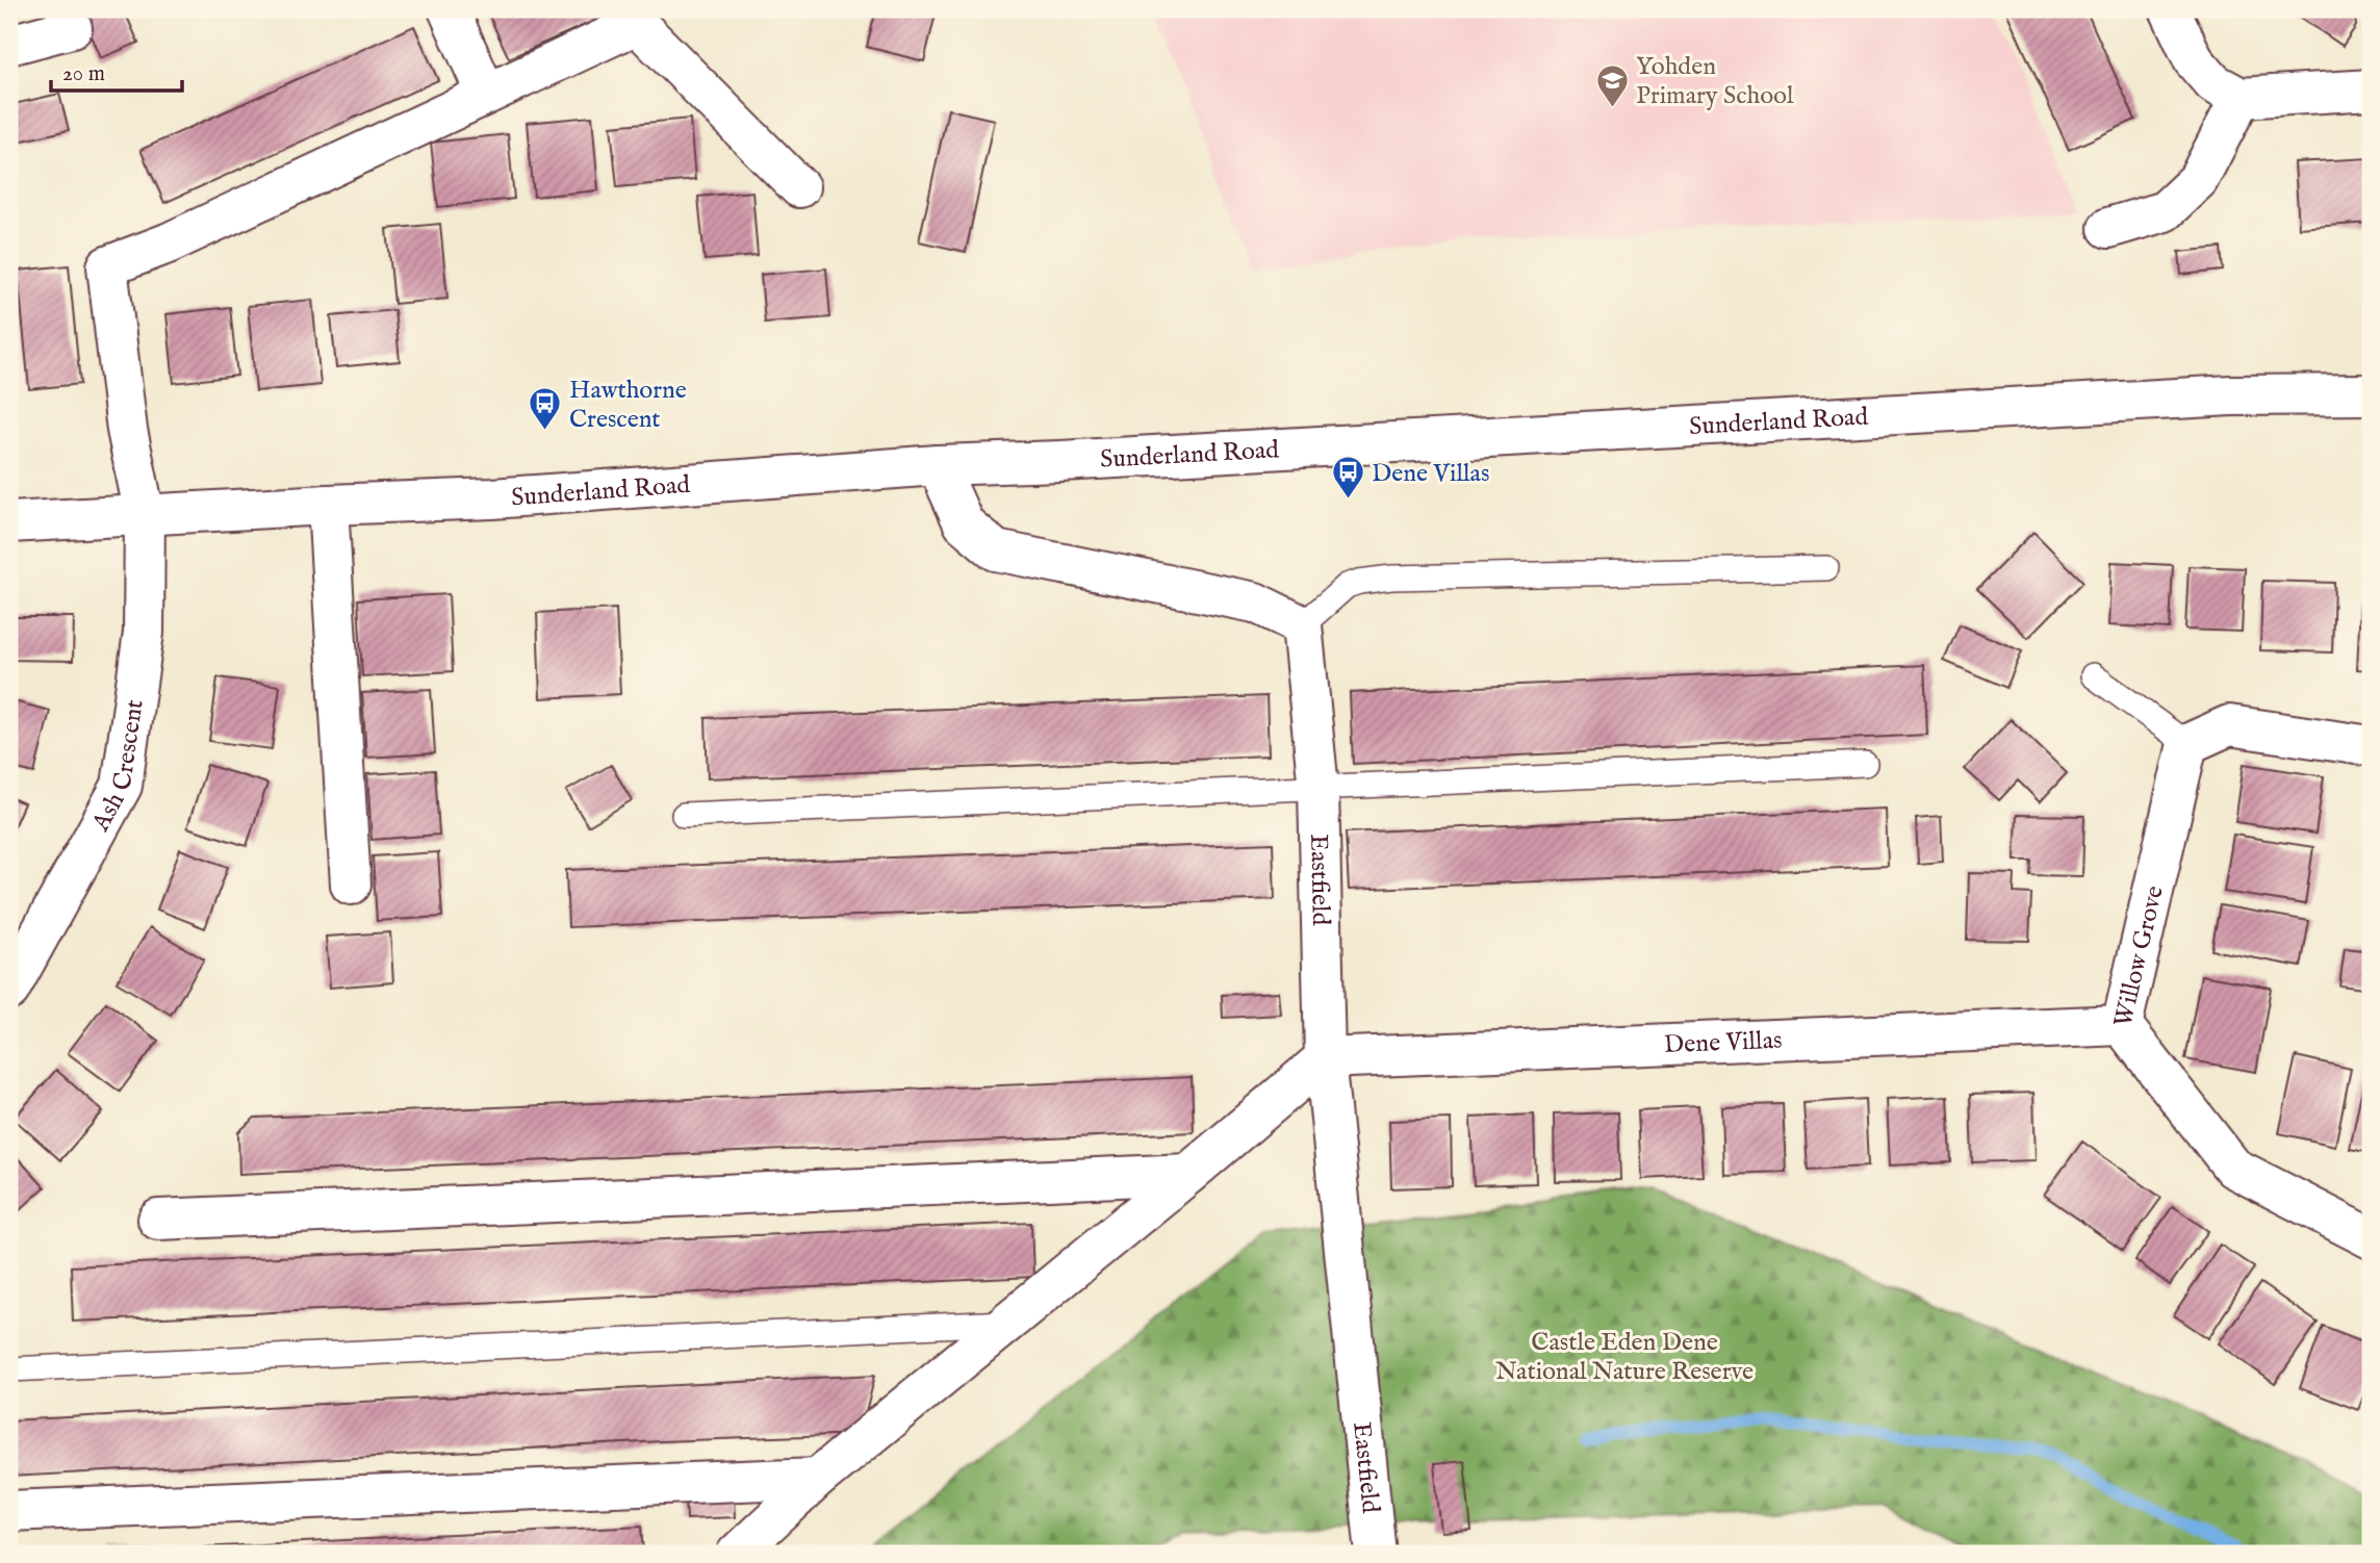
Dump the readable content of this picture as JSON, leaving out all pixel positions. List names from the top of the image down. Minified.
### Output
{"streets":{"street":["Sunderland Road","Ash Crescent","Eastfield","Willow Grove","Dene Villas"]},"crossings":[["Sunderland Road","Ash Crescent"],["Eastfield","Dene Villas"],["Willow Grove","Dene Villas"]],"parks":["Castle Eden Dene National Nature Reserve"],"places":{"school or university":["Yohden Primary School"],"bus stop":["Hawthorne Crescent","Dene Villas"]},"scale_bar":"20 m"}
